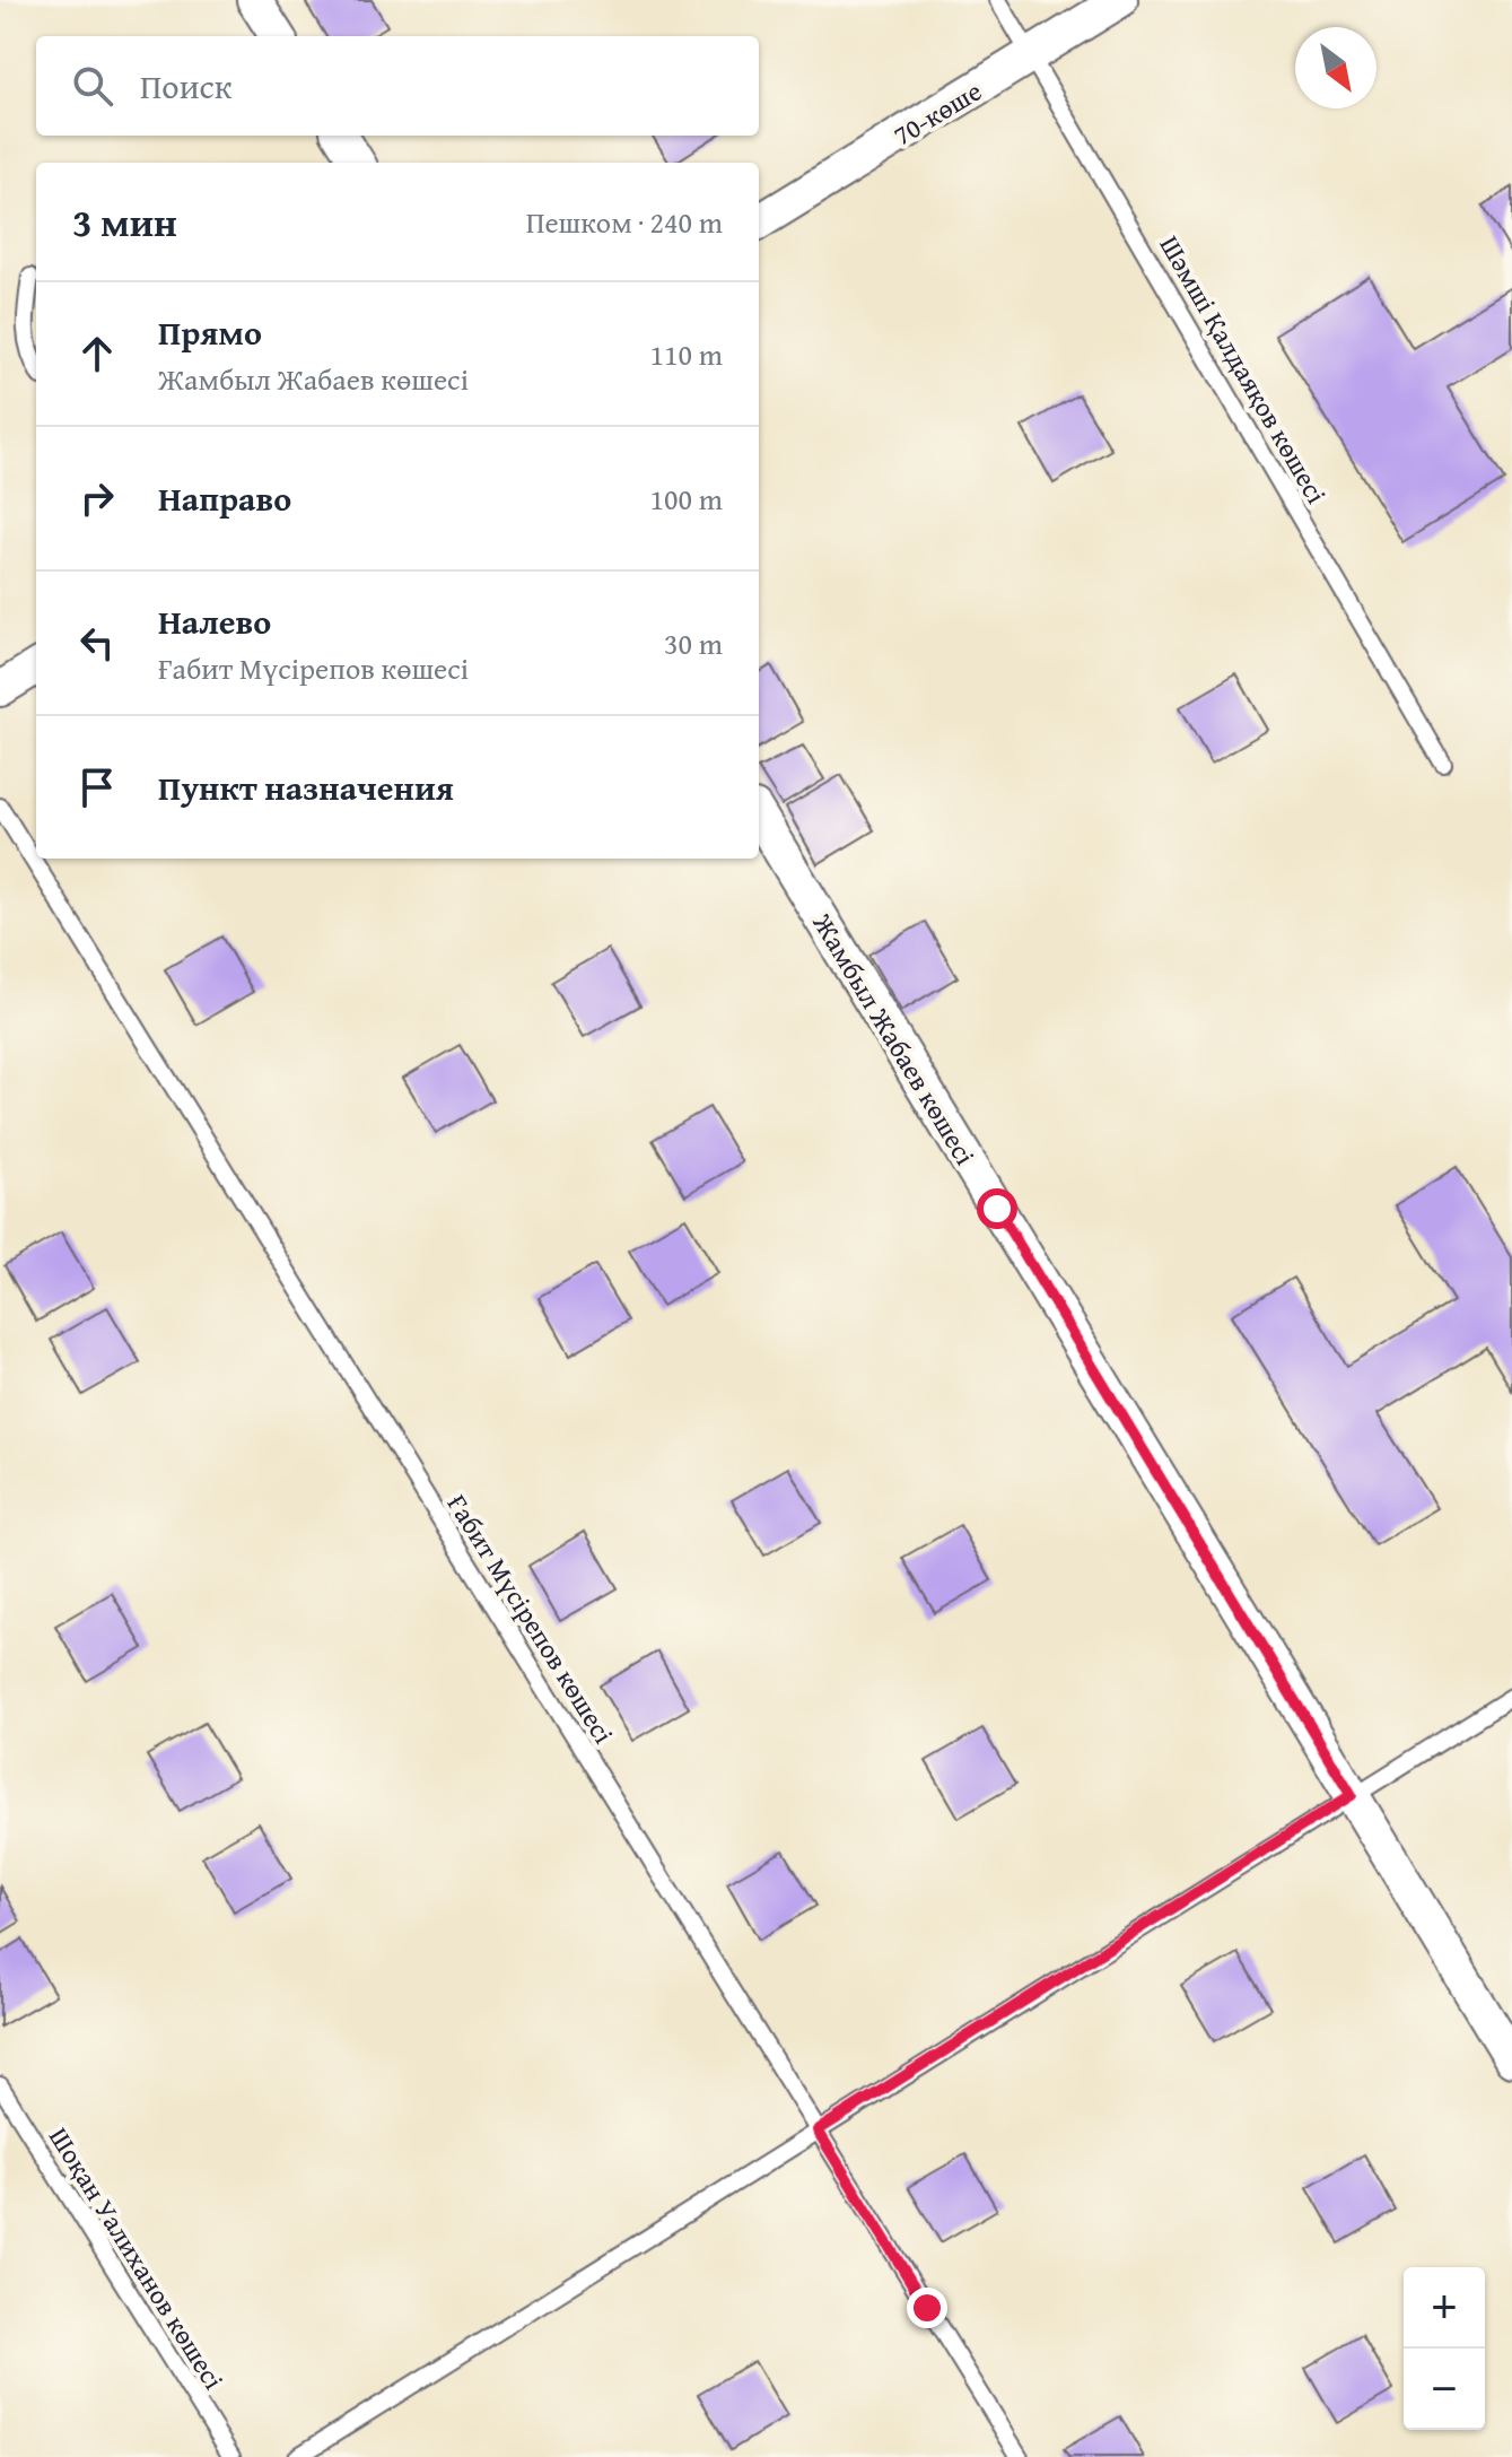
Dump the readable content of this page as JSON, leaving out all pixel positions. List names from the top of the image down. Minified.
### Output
{"streets":{"street":["70-көше","Жамбыл Жабаев көшесі"],"lane":["Шәмші Қалдаяқов көшесі","Ғабит Мүсірепов көшесі","Шоқан Уалиханов көшесі"]},"crossings":[["70-көше","Шәмші Қалдаяқов көшесі"]],"north":"bottom right","page":{"search":"Поиск","heading":["3 мин","Пешком · 240 m"],"list":[["Прямо","Жамбыл Жабаев көшесі","110 m"],["Направо","100 m"],["Налево","Ғабит Мүсірепов көшесі","30 m"],"Пункт назначения"],"map_buttons":["+","−"]}}
